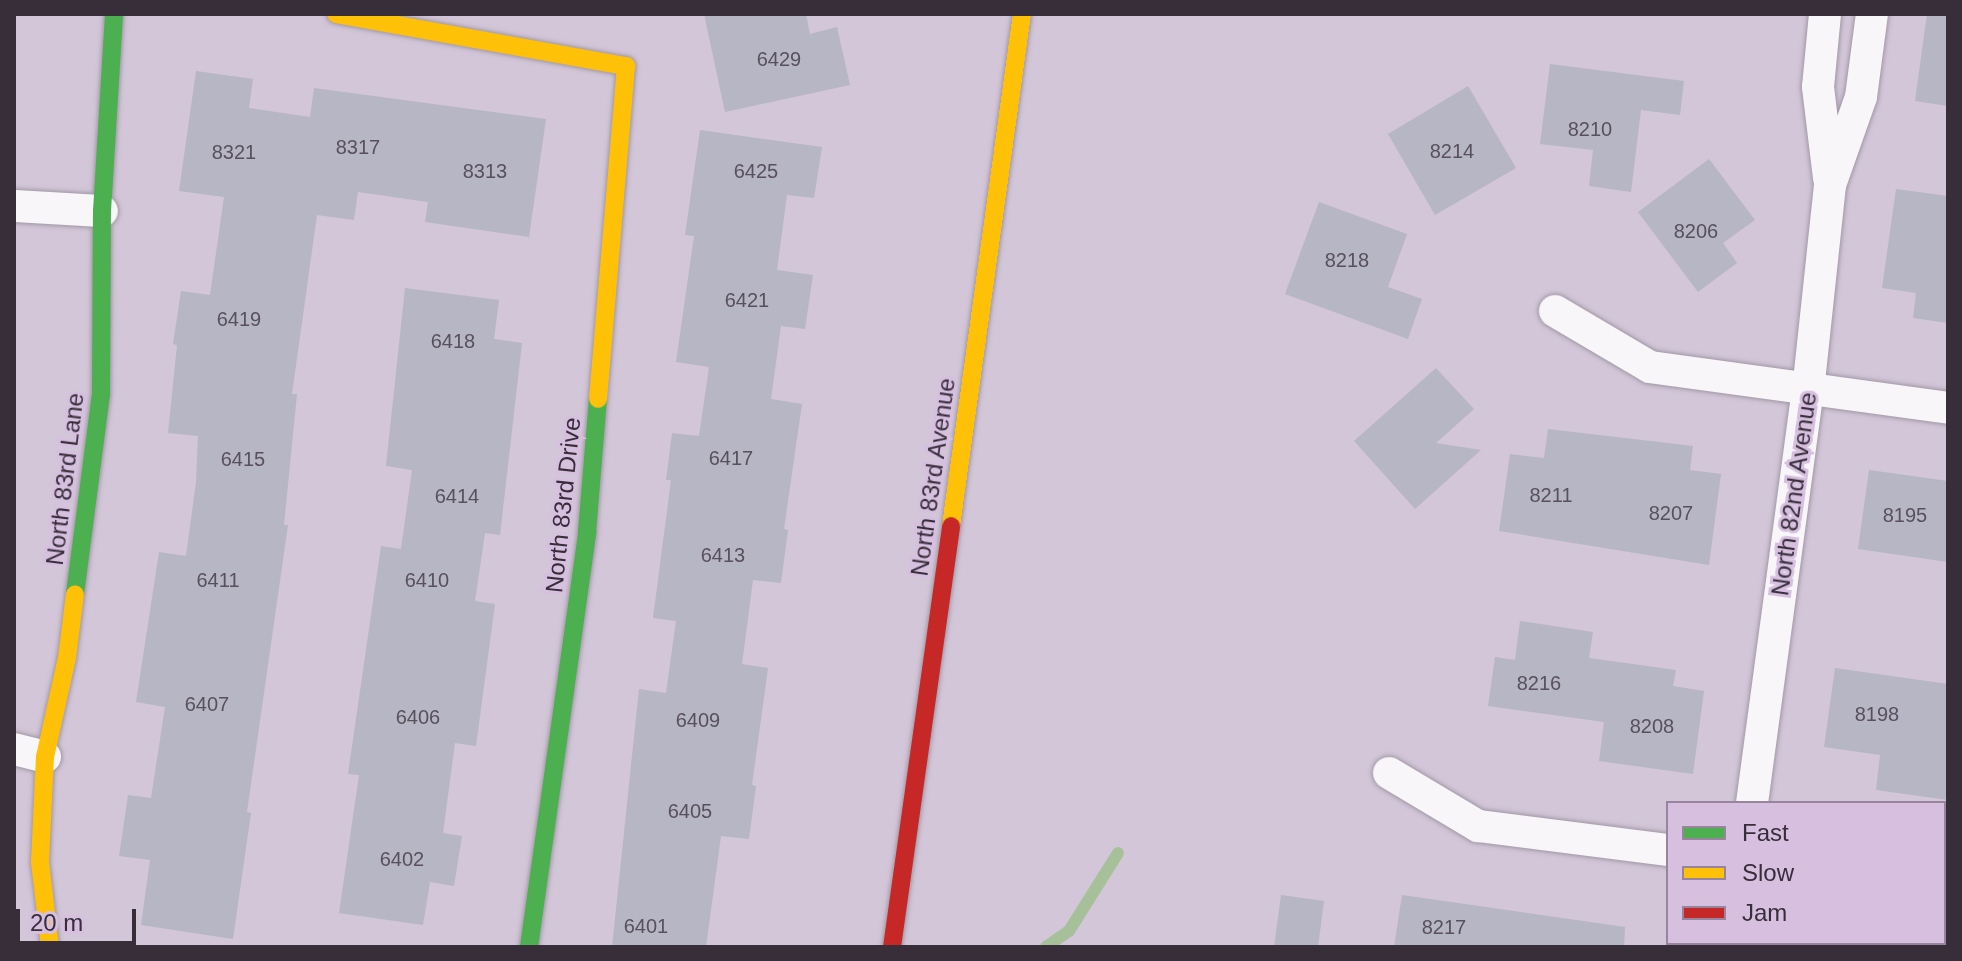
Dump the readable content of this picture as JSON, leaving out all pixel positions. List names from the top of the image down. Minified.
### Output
{"streets":{"street":["North 83rd Avenue","North 83rd Lane","North 82nd Avenue","North 83rd Drive"]},"house_numbers":["6429","8210","8317","8214","8321","8313","6425","8206","8218","6421","6419","6418","6417","6415","8211","6414","8207","8195","6413","6411","6410","8216","6407","8198","6406","6409","8208","6405","6402","6401","8217"],"legend":["Fast","Slow","Jam"],"scale_bar":"20 m"}
